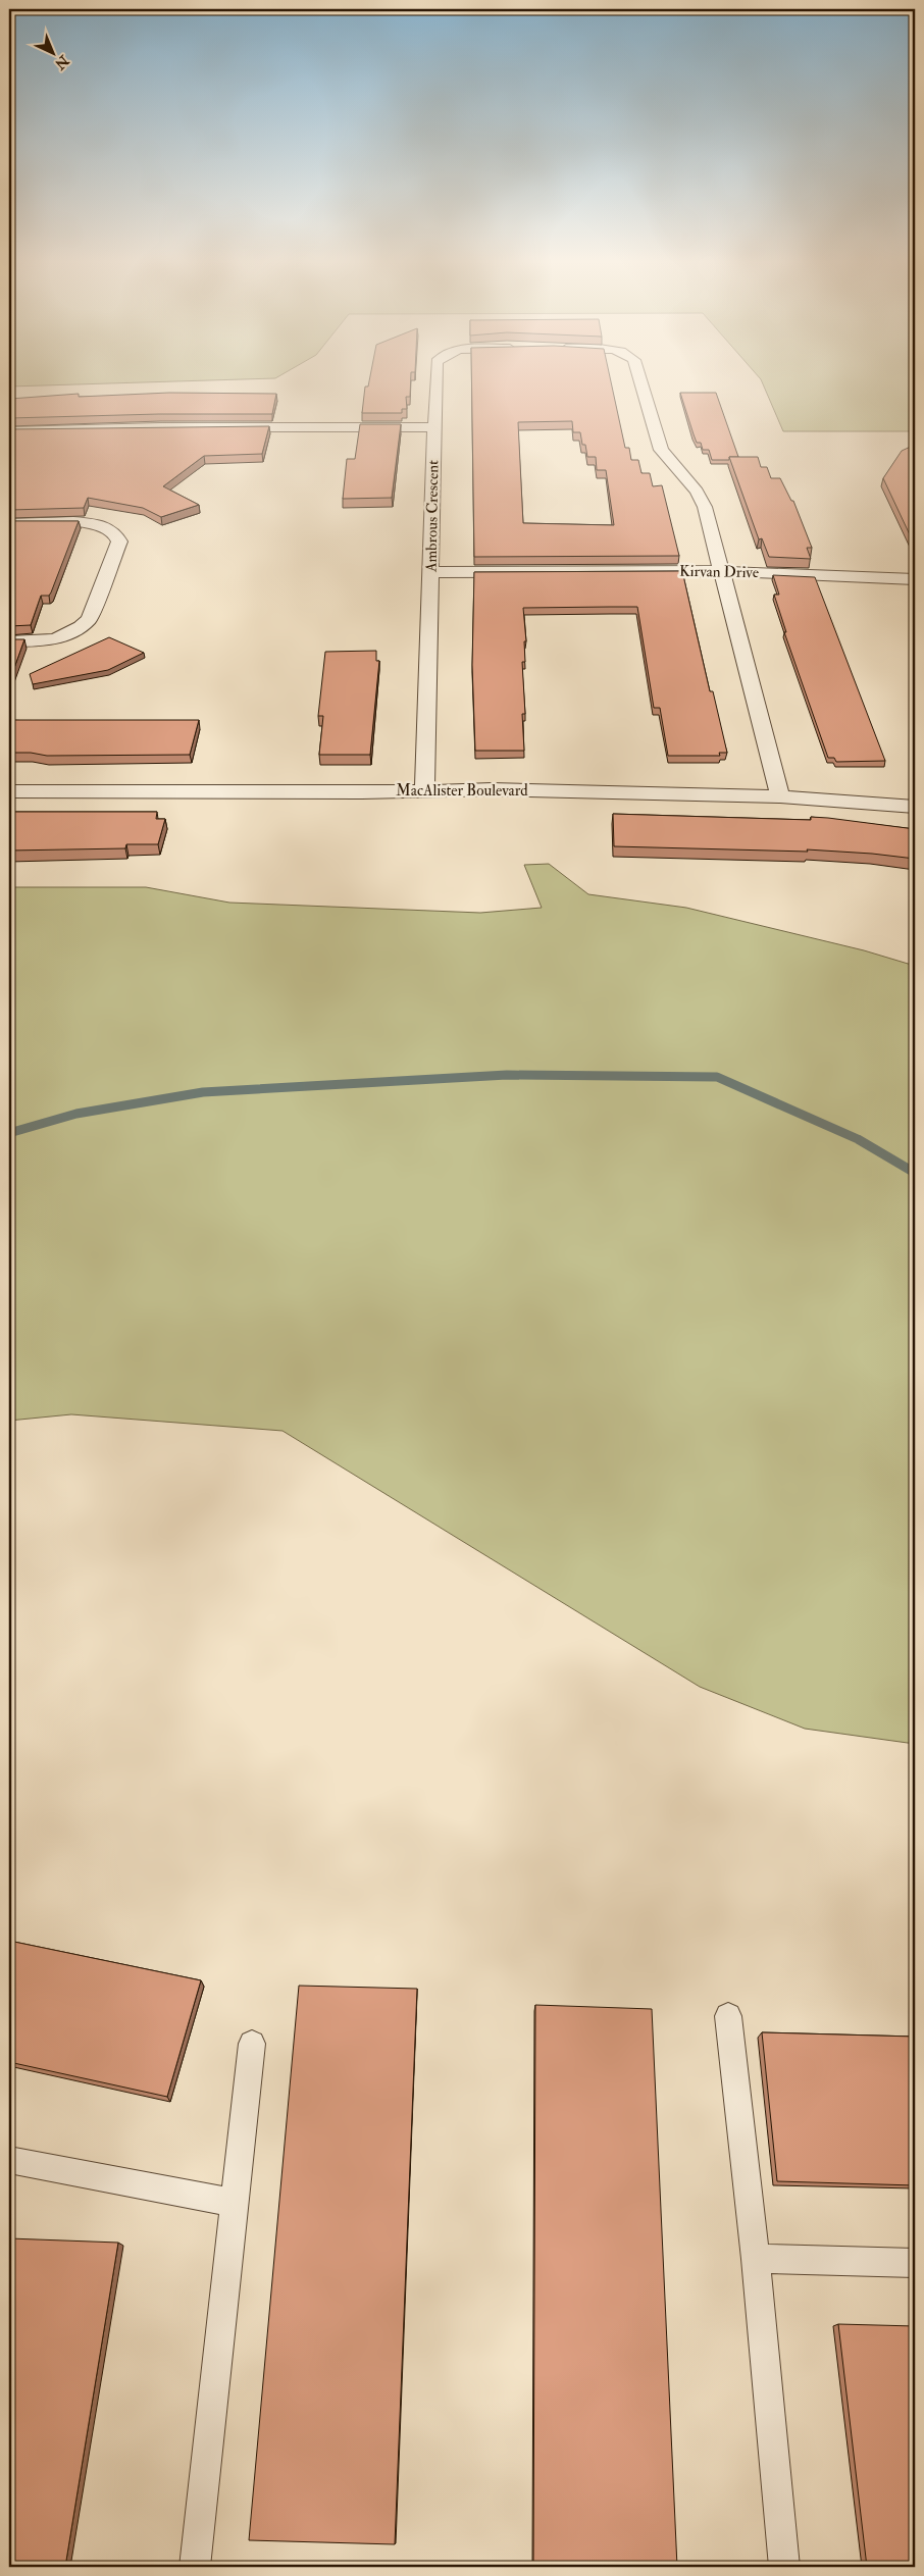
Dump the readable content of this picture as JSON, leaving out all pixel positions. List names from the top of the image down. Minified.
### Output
{"streets":{"street":["Ambrous Crescent","Kirvan Drive","MacAlister Boulevard"]},"crossings":[["Ambrous Crescent","Kirvan Drive"],["Ambrous Crescent","MacAlister Boulevard"]],"north":"bottom right"}
